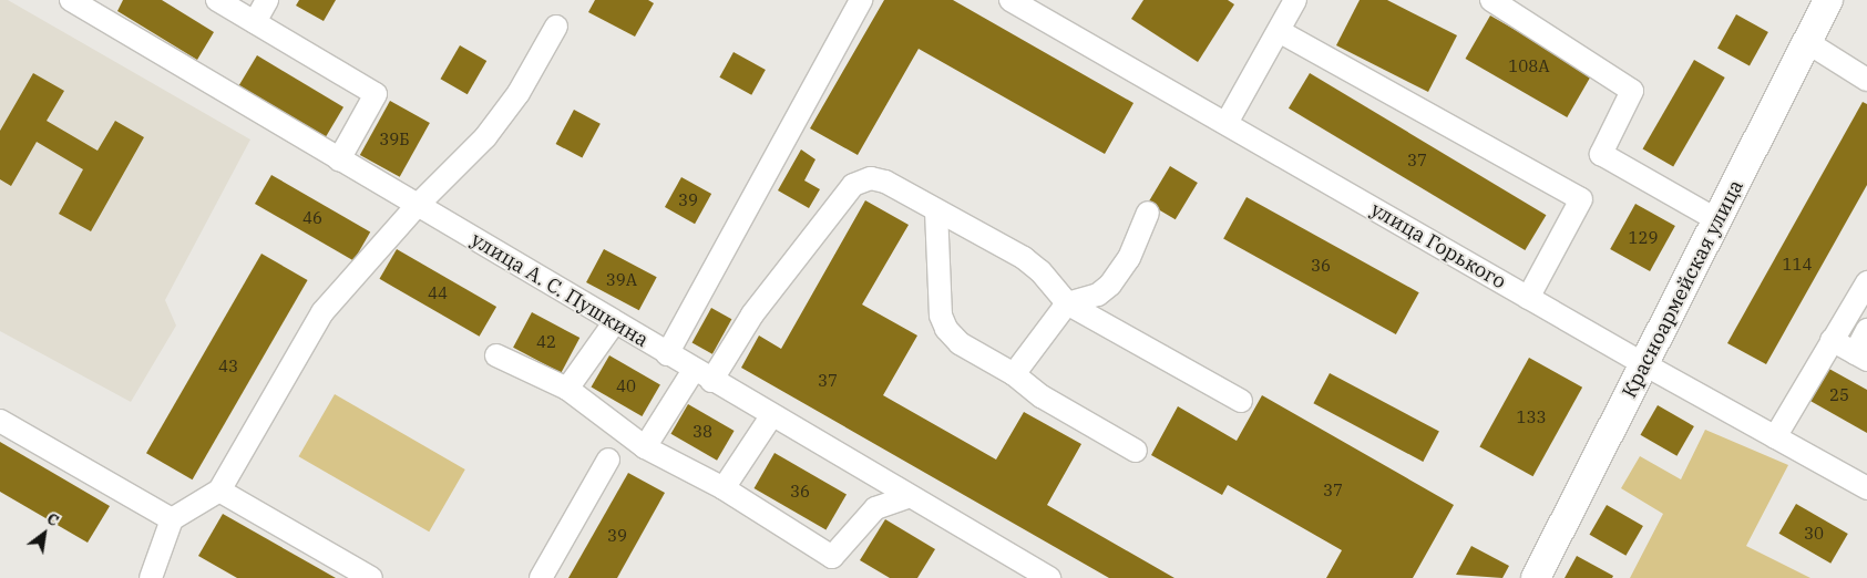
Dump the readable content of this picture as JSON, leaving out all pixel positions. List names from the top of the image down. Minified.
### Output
{"streets":{"main road":["Красноармейская улица"],"street":["улица Горького","улица А. С. Пушкина"]},"crossings":[["улица Горького","Красноармейская улица"]],"house_numbers":["108А","39Б","37","39","46","129","114","36","39А","44","42","43","37","40","25","133","38","37","36","30","39"],"north":"top right"}
